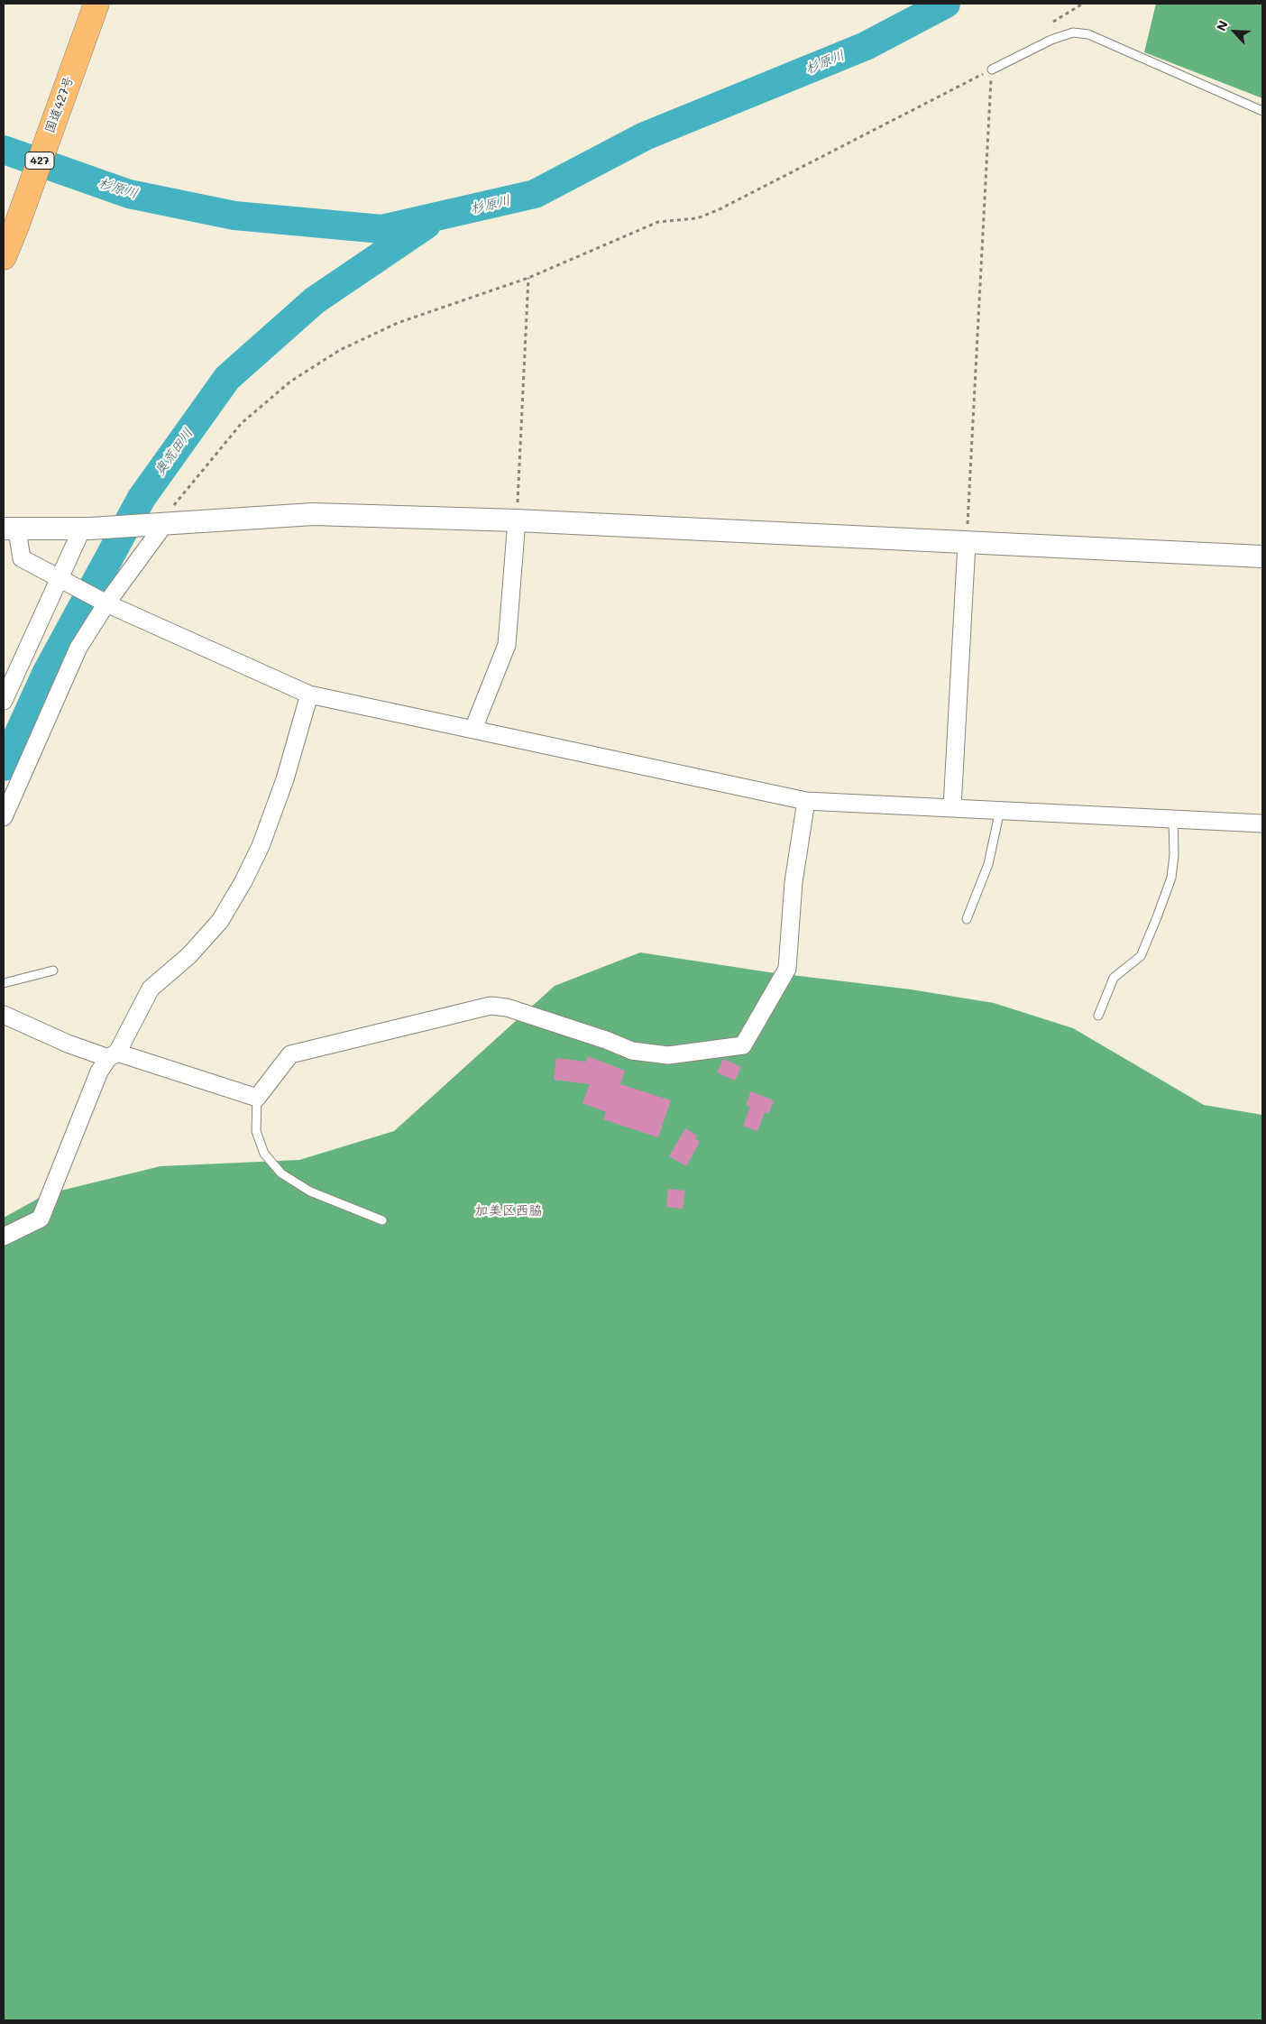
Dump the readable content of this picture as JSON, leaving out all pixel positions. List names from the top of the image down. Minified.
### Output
{"streets":{"highway":["国道427号","427"]},"districts":["加美区西脇"],"water":["杉原川","奥荒田川"],"north":"top left"}
